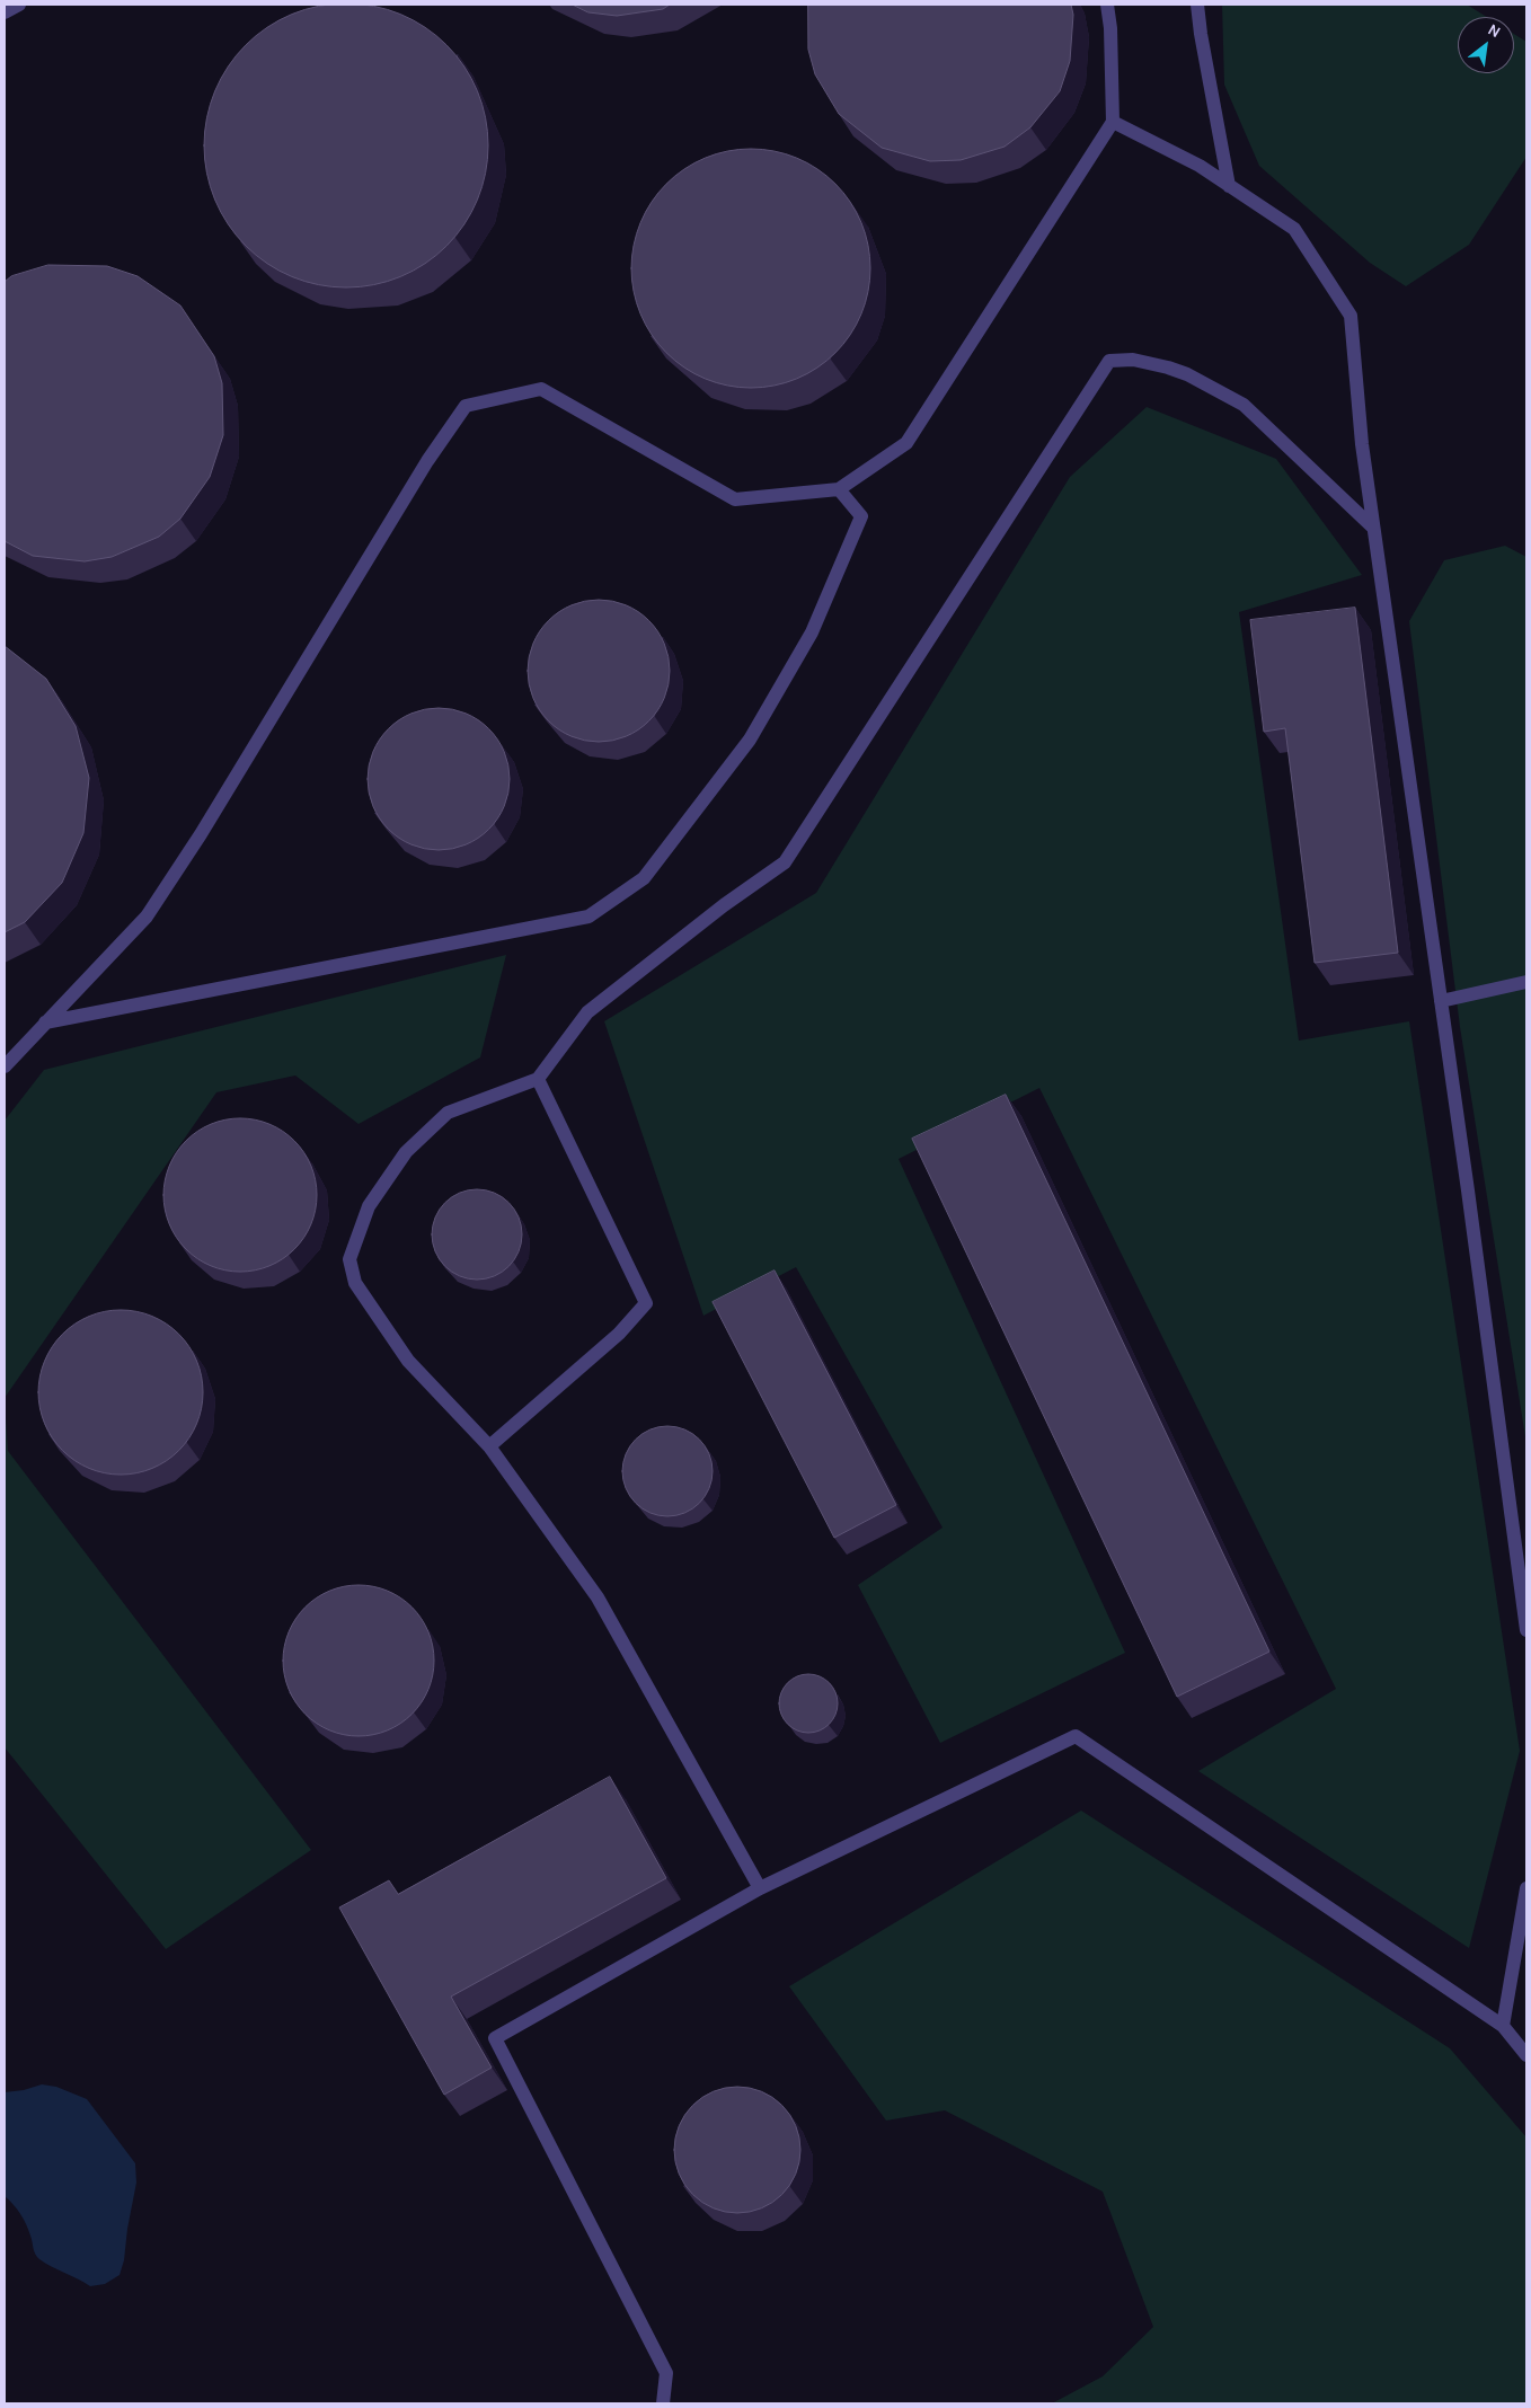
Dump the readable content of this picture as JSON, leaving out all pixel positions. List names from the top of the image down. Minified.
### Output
{"north":"top right"}
